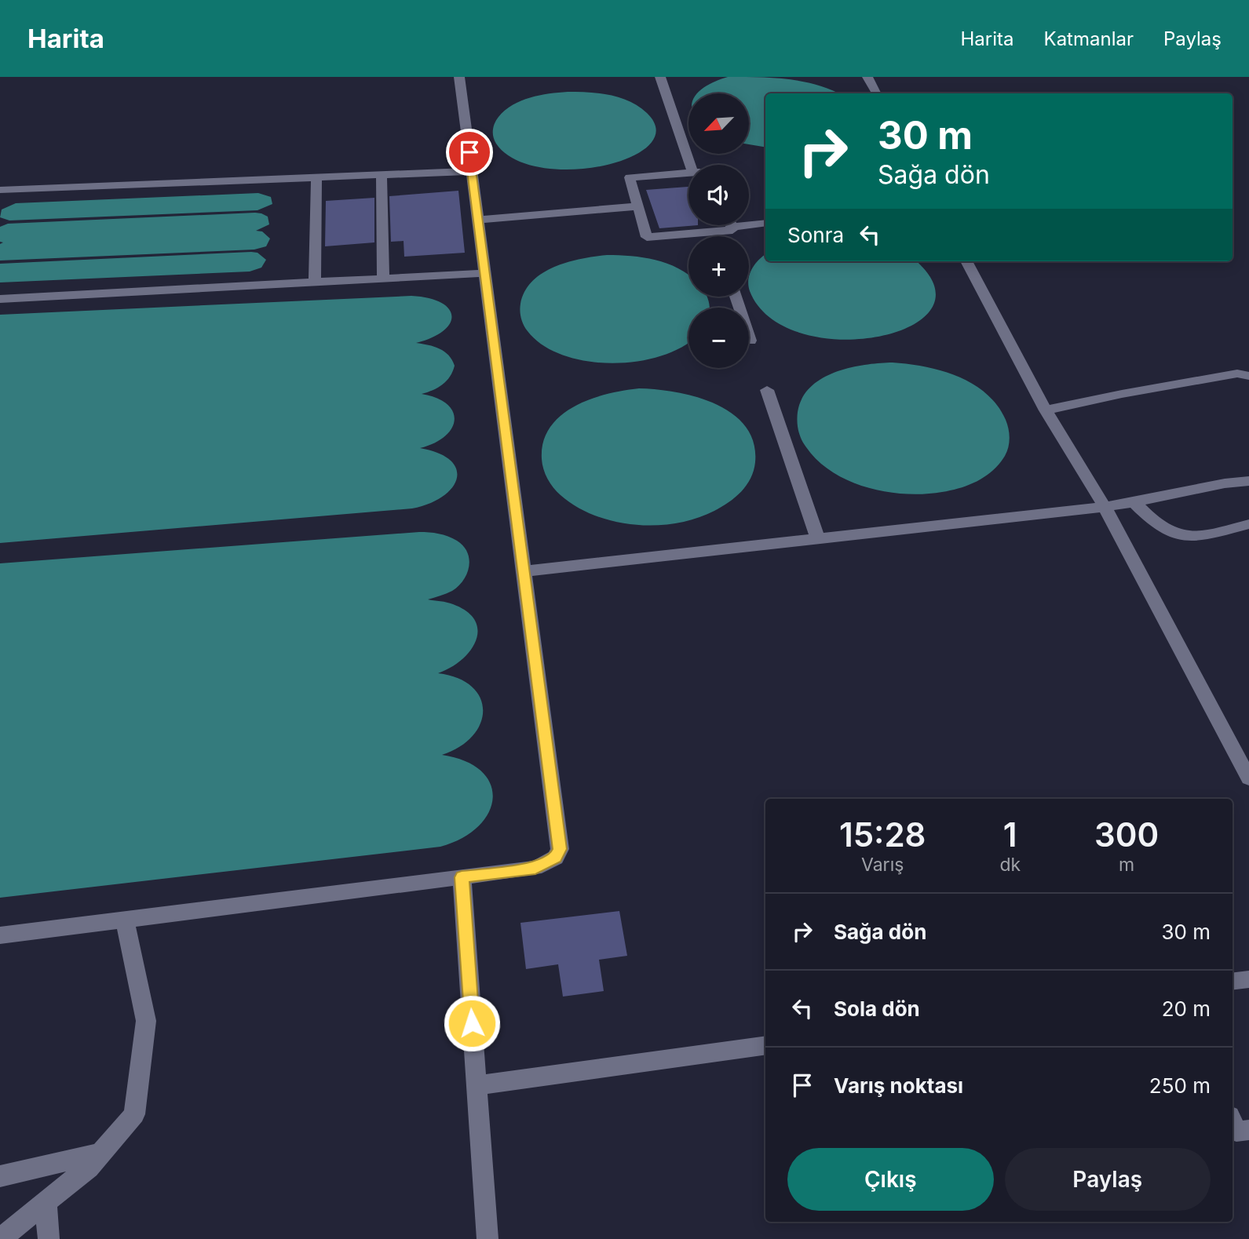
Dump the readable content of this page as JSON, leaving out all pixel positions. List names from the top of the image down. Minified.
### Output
{"north":"bottom left","page":{"header":"Harita","nav":["Harita","Katmanlar","Paylaş"],"map_buttons":["+","−"],"turn":["30 m","Sağa dön"],"then":"Sonra","eta":["15:28","Varış","1","dk","300","m"],"list":[{"name":"Sağa dön","value":"30 m"},{"name":"Sola dön","value":"20 m"},{"name":"Varış noktası","value":"250 m"}],"buttons":["Çıkış","Paylaş"]}}
